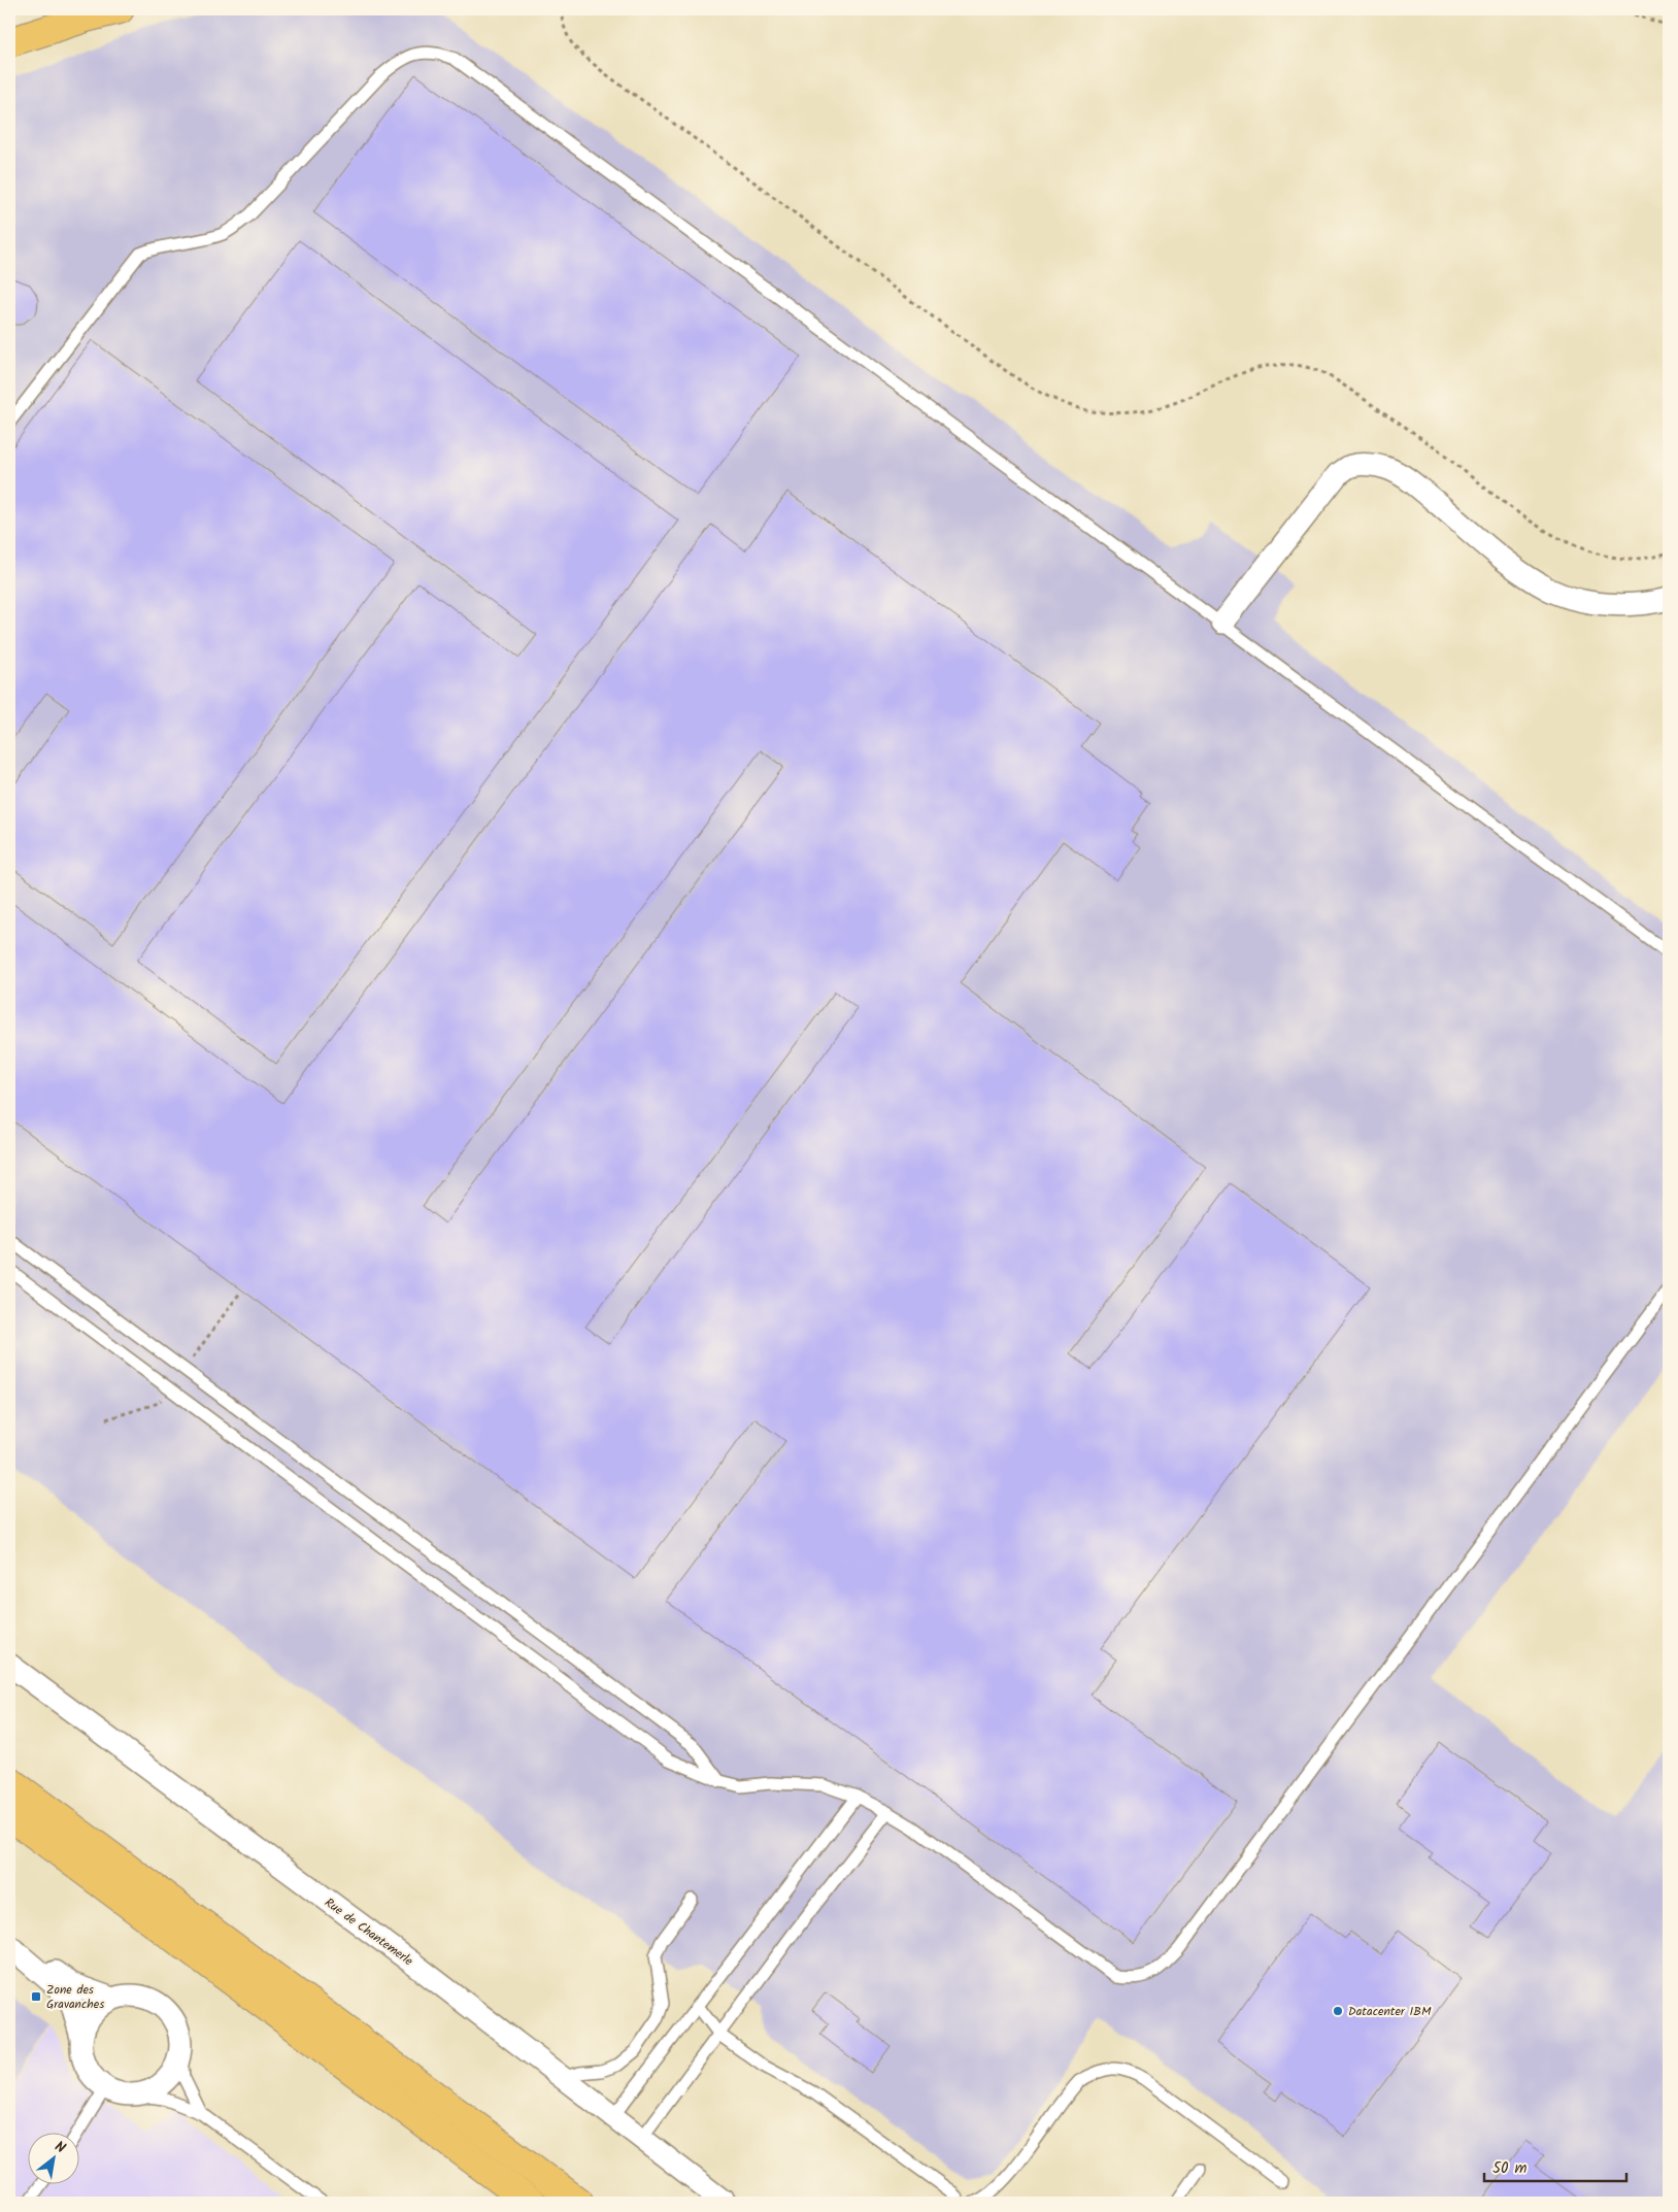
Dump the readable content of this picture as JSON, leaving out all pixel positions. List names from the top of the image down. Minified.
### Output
{"streets":{"street":["Rue de Chantemerle"]},"places":{"transit":["Zone des Gravanches"],"other":["Datacenter IBM"]},"scale_bar":"50 m","north":"top right"}
